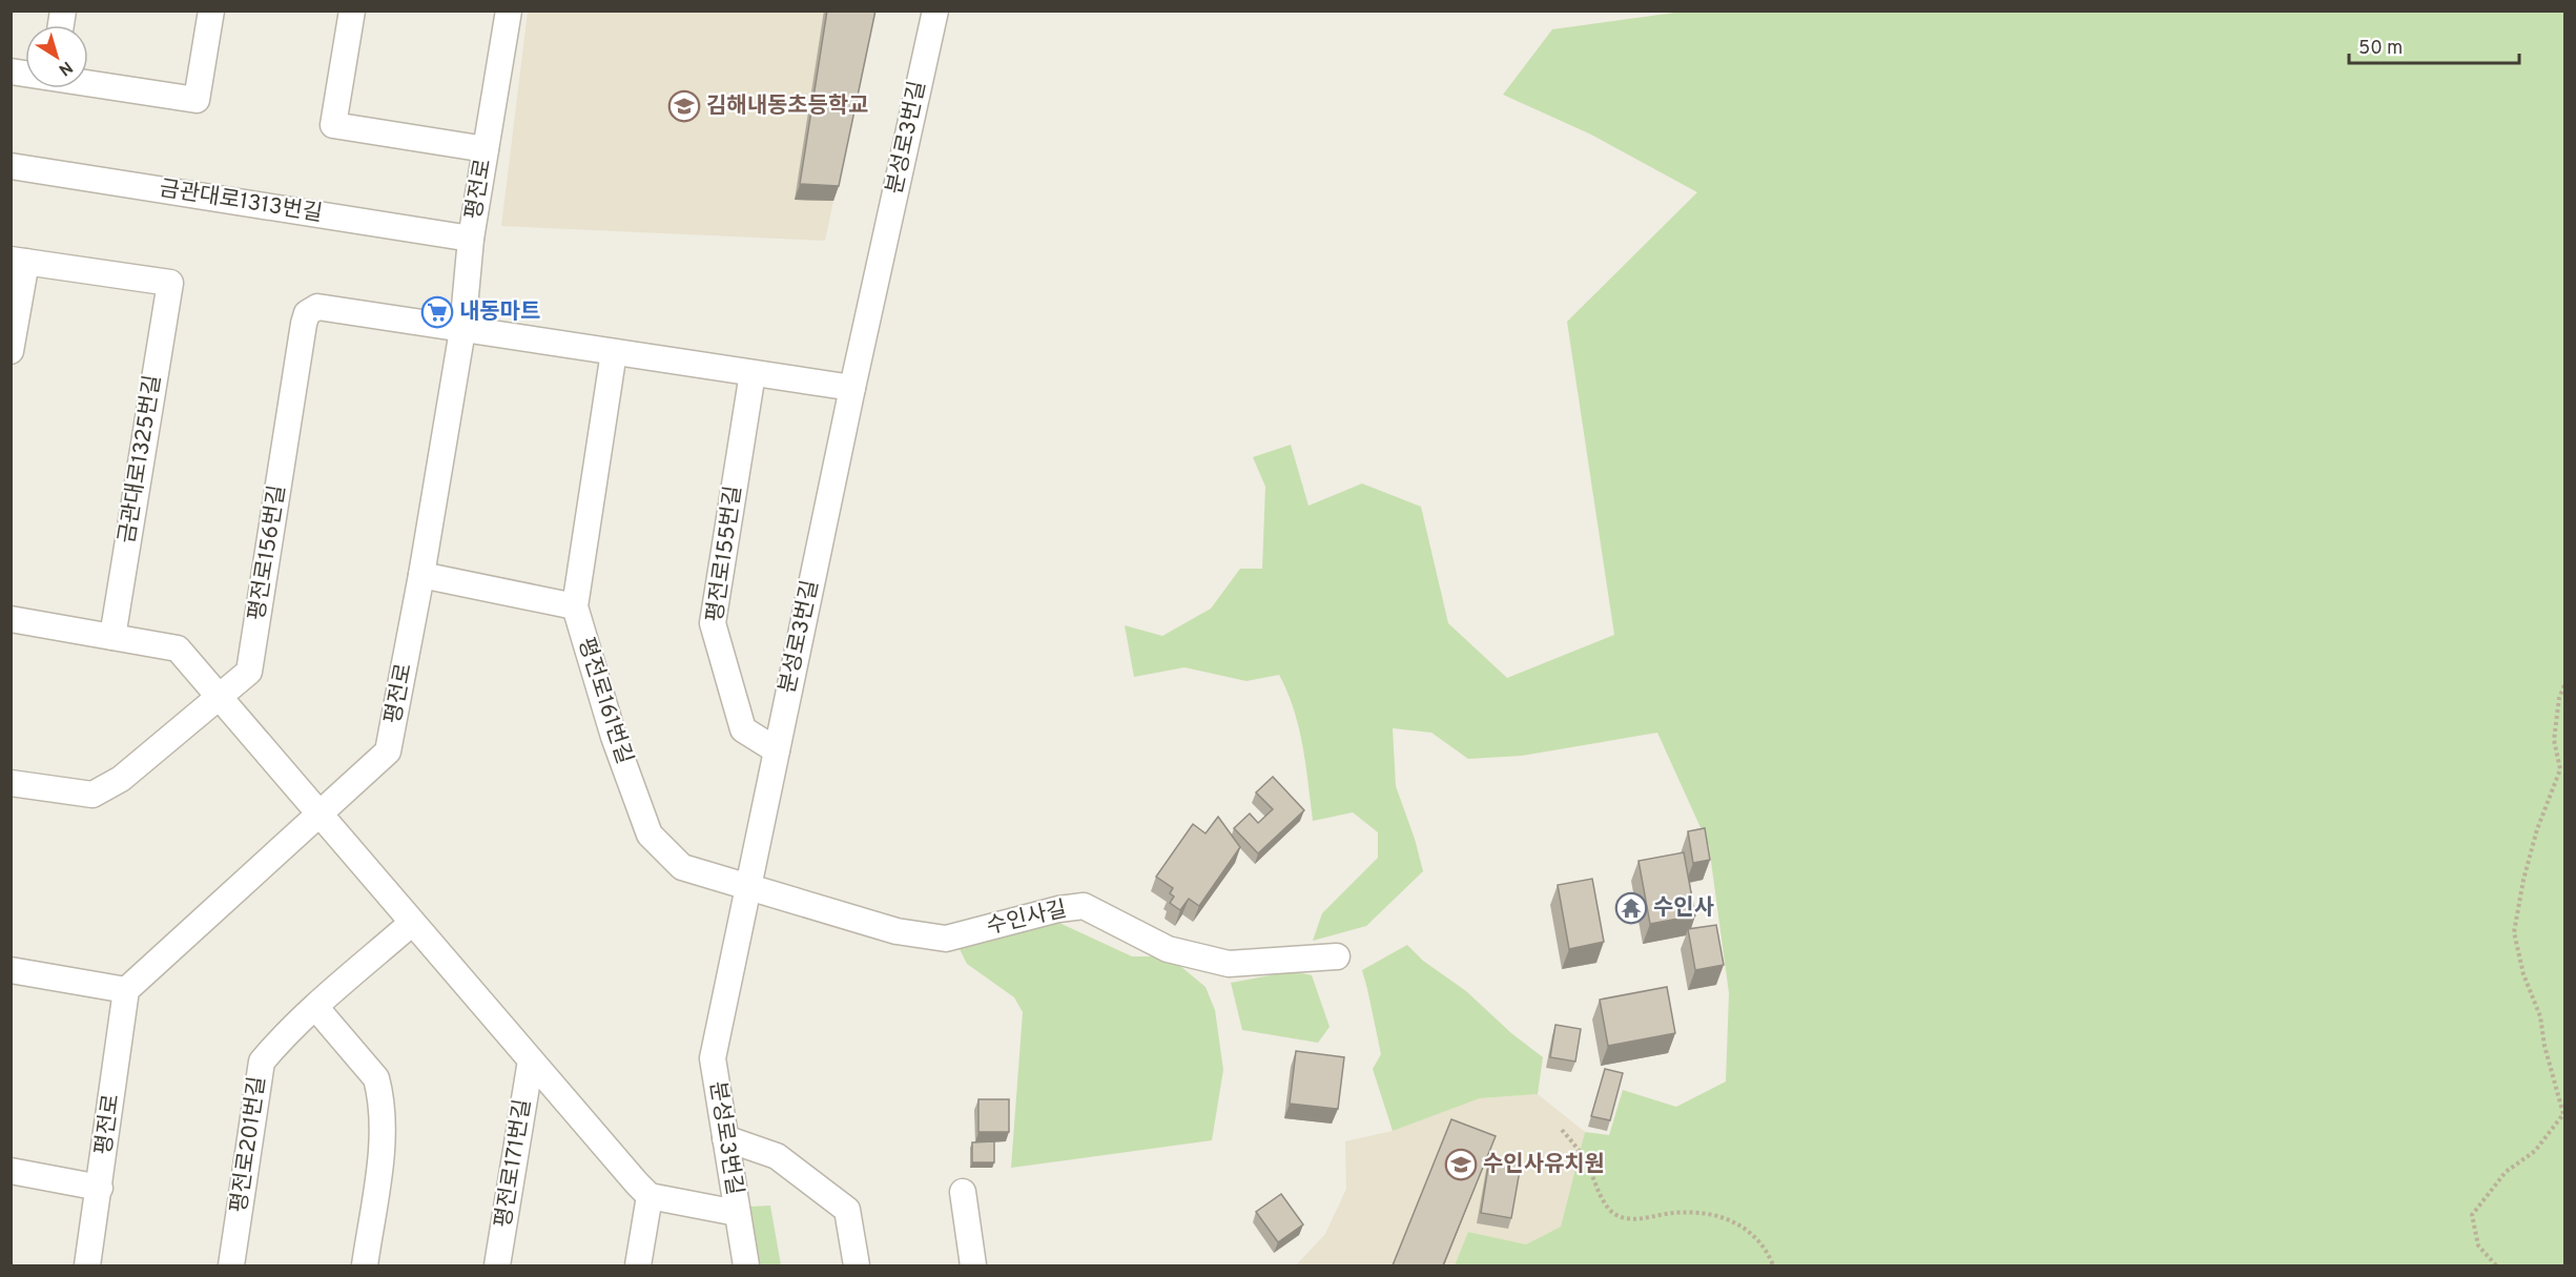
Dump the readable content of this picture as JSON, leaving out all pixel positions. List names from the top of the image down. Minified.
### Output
{"streets":{"street":["분성로3번길","평전로","금관대로1313번길","금관대로1325번길","평전로156번길","평전로155번길","평전로161번길","수인사길","평전로201번길","평전로171번길"]},"crossings":[["분성로3번길","평전로155번길"],["분성로3번길","평전로161번길"],["분성로3번길","수인사길"],["평전로","금관대로1313번길"],["평전로","평전로156번길"],["평전로","평전로171번길"],["평전로161번길","수인사길"]],"places":{"school or university":["김해내동초등학교","수인사유치원"],"supermarket":["내동마트"],"temple":["수인사"]},"scale_bar":"50 m","north":"bottom right"}
